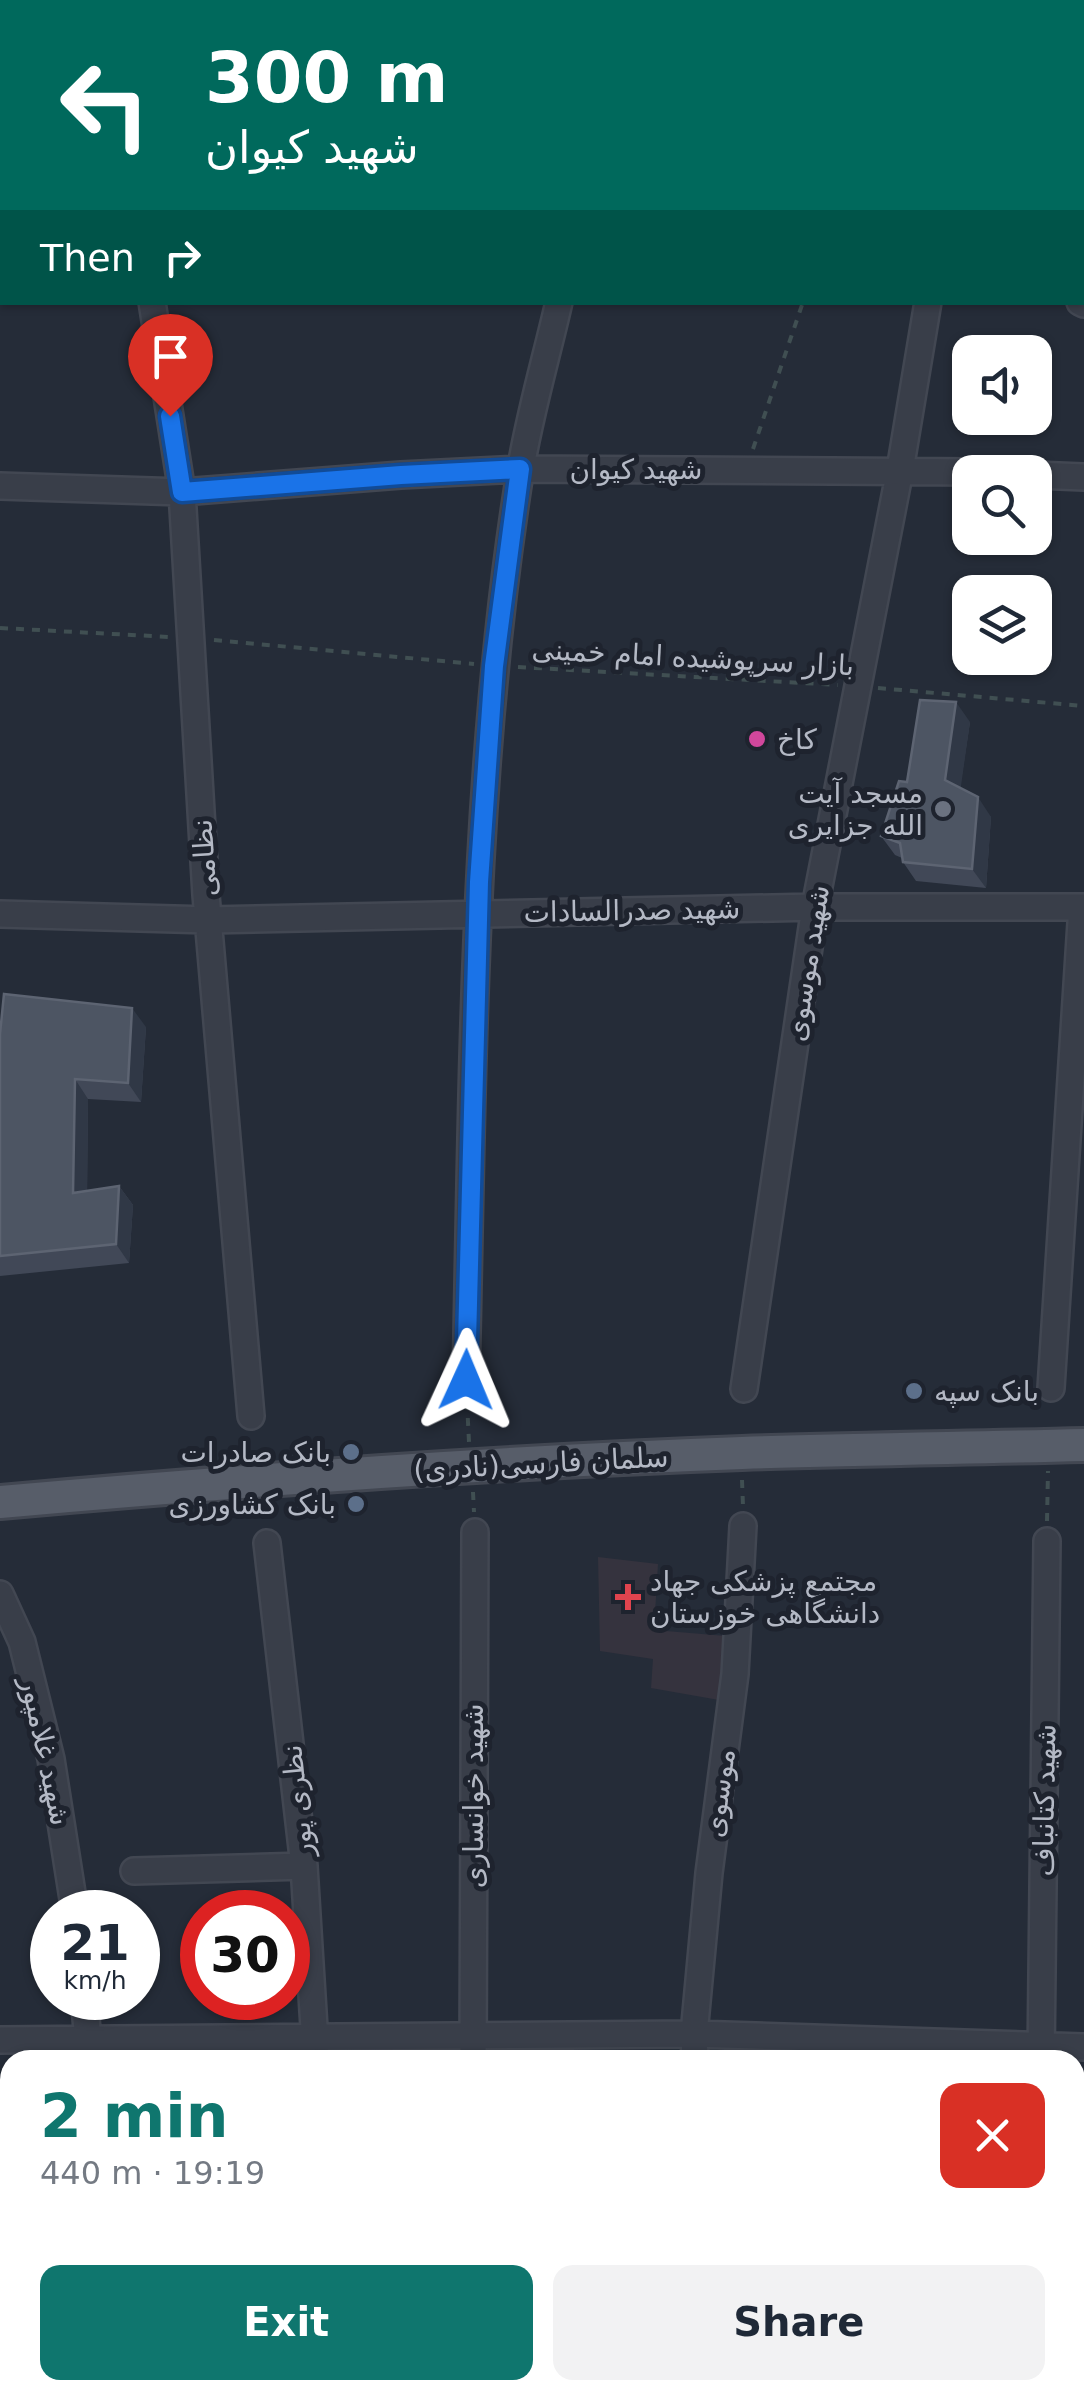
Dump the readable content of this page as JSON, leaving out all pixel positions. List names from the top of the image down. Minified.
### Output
{"streets":{"main road":["سلمان فارسی(نادری)"],"street":["شهید کیوان","نظامی","شهید صدرالسادات","شهید موسوی","شهید غلامپور","موسوی","شهید خوانساری","شهید کتانباف","نظری پور"],"path":["بازار سرپوشیده امام خمینی"]},"crossings":[["شهید کیوان","نظامی"],["شهید کیوان","شهید موسوی"],["بازار سرپوشیده امام خمینی","نظامی"],["بازار سرپوشیده امام خمینی","شهید موسوی"],["نظامی","شهید صدرالسادات"],["شهید صدرالسادات","شهید موسوی"]],"places":{"other":["کاخ","مسجد آیت الله جزایری","بانک سپه","بانک صادرات","بانک کشاورزی"],"health":["مجتمع پزشکی جهاد دانشگاهی خوزستان"]},"page":{"turn":["300 m","شهید کیوان"],"then":"Then","speed":"21 km/h","limit":"30","heading":["2 min","440 m · 19:19"],"buttons":["Exit","Share"]}}
